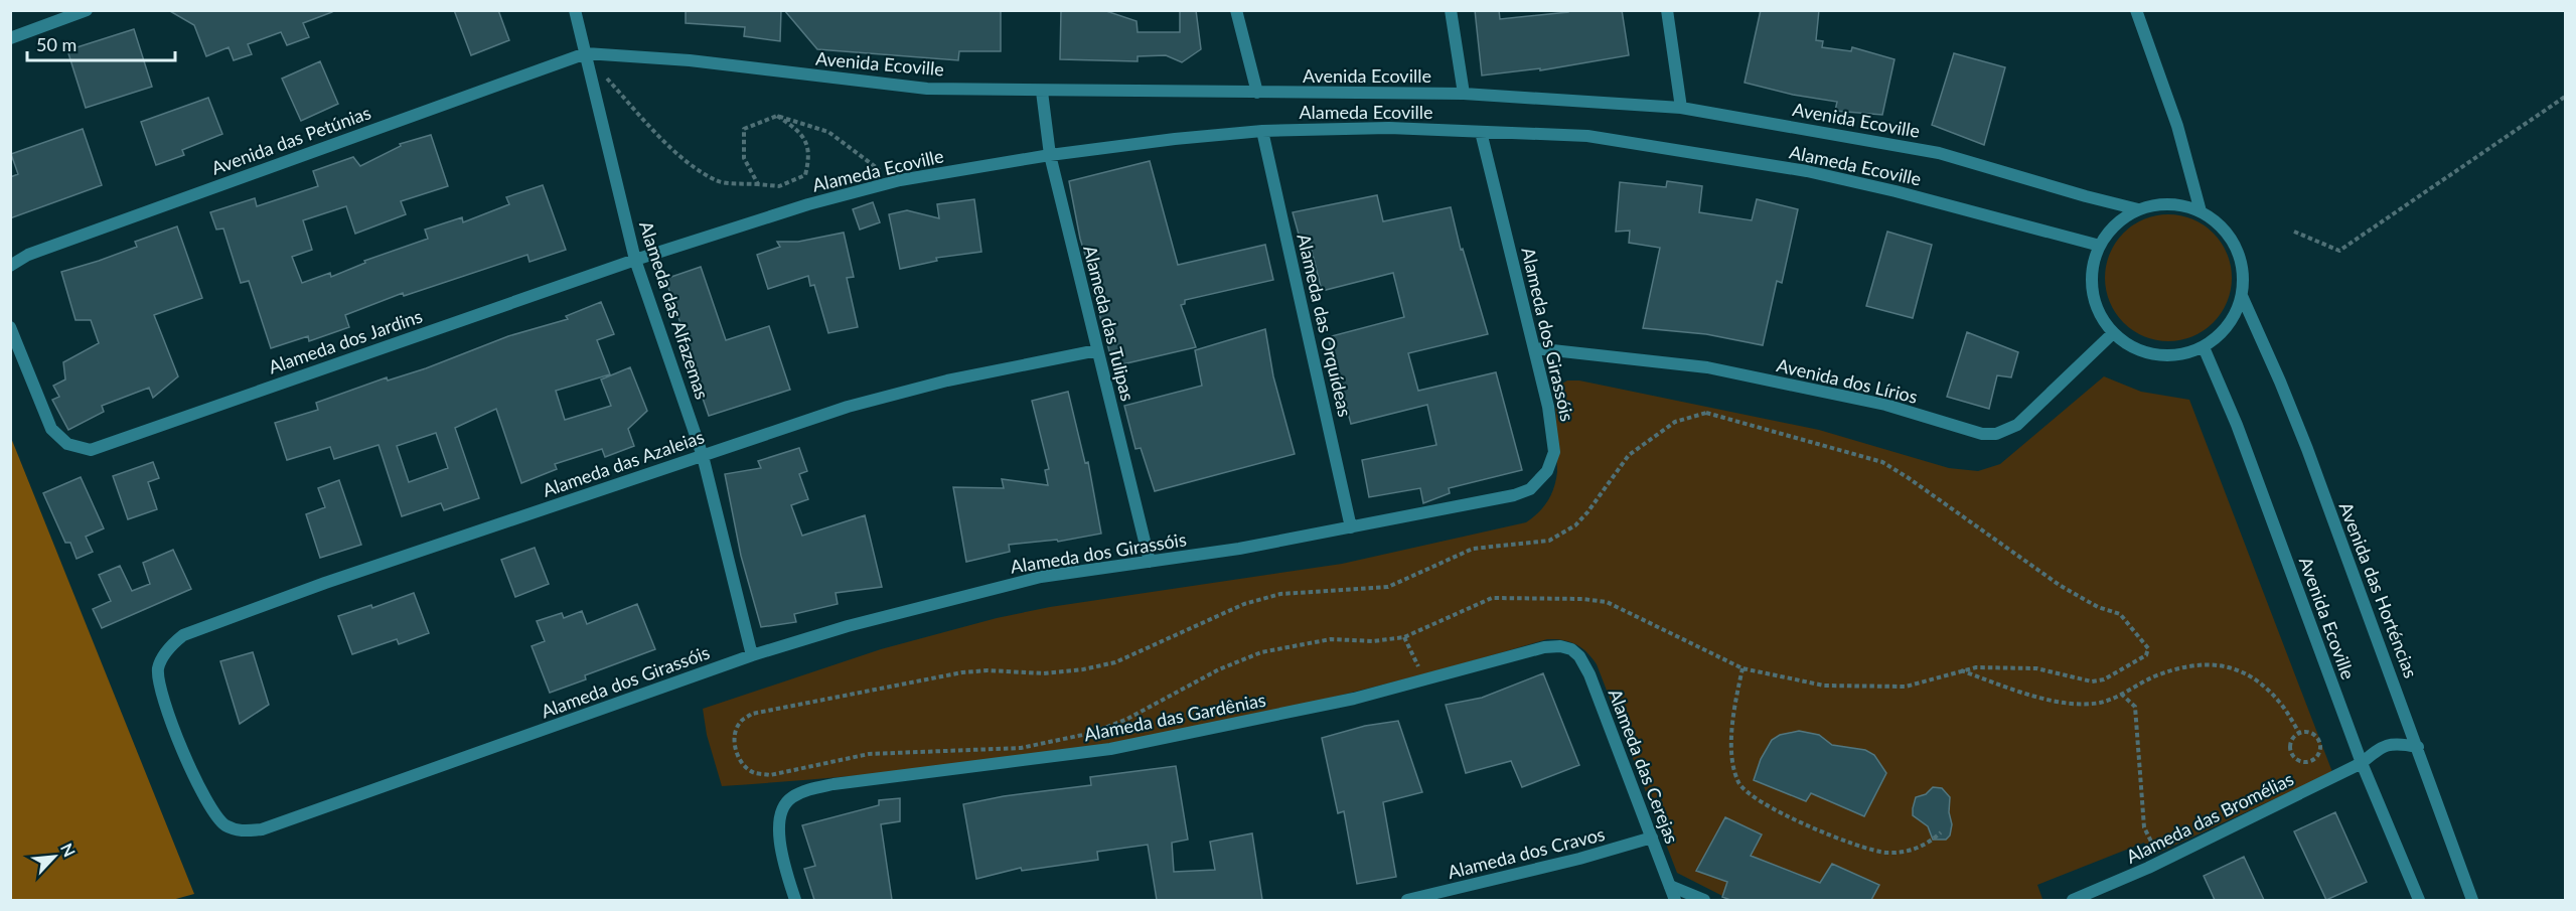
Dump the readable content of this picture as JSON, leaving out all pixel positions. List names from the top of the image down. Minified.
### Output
{"streets":{"street":["Avenida Ecoville","Alameda Ecoville","Avenida das Petúnias","Alameda das Alfazemas","Alameda das Tulipas","Alameda das Orquídeas","Alameda dos Girassóis","Alameda dos Jardins","Avenida dos Lírios","Alameda das Azaleias","Avenida das Horténcias","Alameda das Gardênias","Alameda das Cerejas","Alameda das Bromélias","Alameda dos Cravos"]},"crossings":[["Avenida Ecoville","Alameda Ecoville"],["Avenida Ecoville","Avenida das Petúnias"],["Avenida Ecoville","Alameda das Alfazemas"],["Avenida Ecoville","Alameda das Tulipas"],["Avenida Ecoville","Avenida dos Lírios"],["Avenida Ecoville","Avenida das Horténcias"],["Avenida Ecoville","Alameda das Bromélias"],["Alameda Ecoville","Alameda das Alfazemas"],["Alameda Ecoville","Alameda das Tulipas"],["Alameda Ecoville","Alameda das Orquídeas"],["Alameda Ecoville","Alameda dos Girassóis"],["Alameda Ecoville","Alameda dos Jardins"],["Alameda Ecoville","Avenida dos Lírios"],["Alameda Ecoville","Avenida das Horténcias"],["Avenida das Petúnias","Alameda das Alfazemas"],["Alameda das Alfazemas","Alameda dos Girassóis"],["Alameda das Alfazemas","Alameda dos Jardins"],["Alameda das Alfazemas","Alameda das Azaleias"],["Alameda das Tulipas","Alameda dos Girassóis"],["Alameda das Tulipas","Alameda das Azaleias"],["Alameda das Orquídeas","Alameda dos Girassóis"],["Alameda dos Girassóis","Avenida dos Lírios"],["Alameda dos Girassóis","Alameda das Azaleias"],["Avenida dos Lírios","Avenida das Horténcias"],["Avenida das Horténcias","Alameda das Bromélias"],["Alameda das Gardênias","Alameda das Cerejas"],["Alameda das Cerejas","Alameda dos Cravos"]],"scale_bar":"50 m","north":"top right"}
